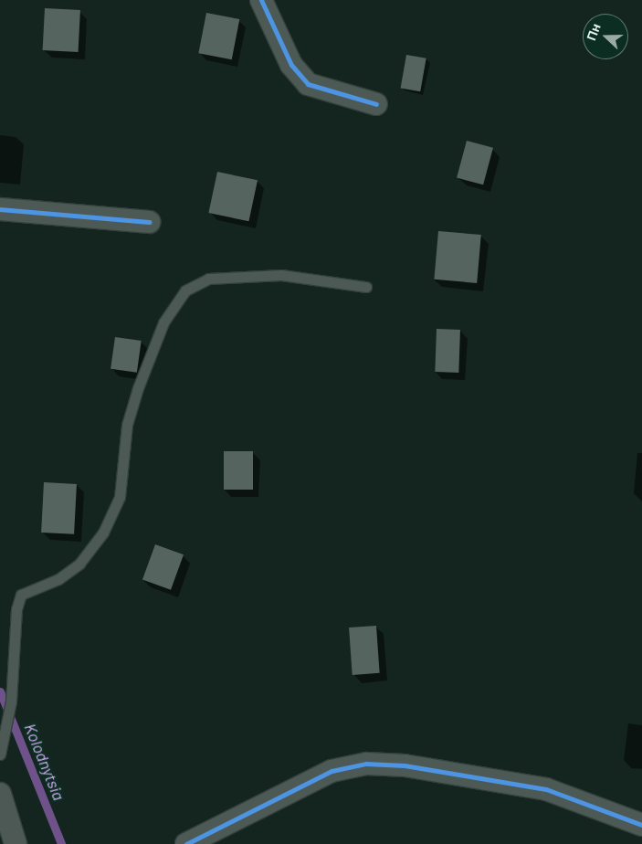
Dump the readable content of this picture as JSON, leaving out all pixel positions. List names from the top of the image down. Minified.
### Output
{"water":["Kolodnytsia"],"north":"left"}
